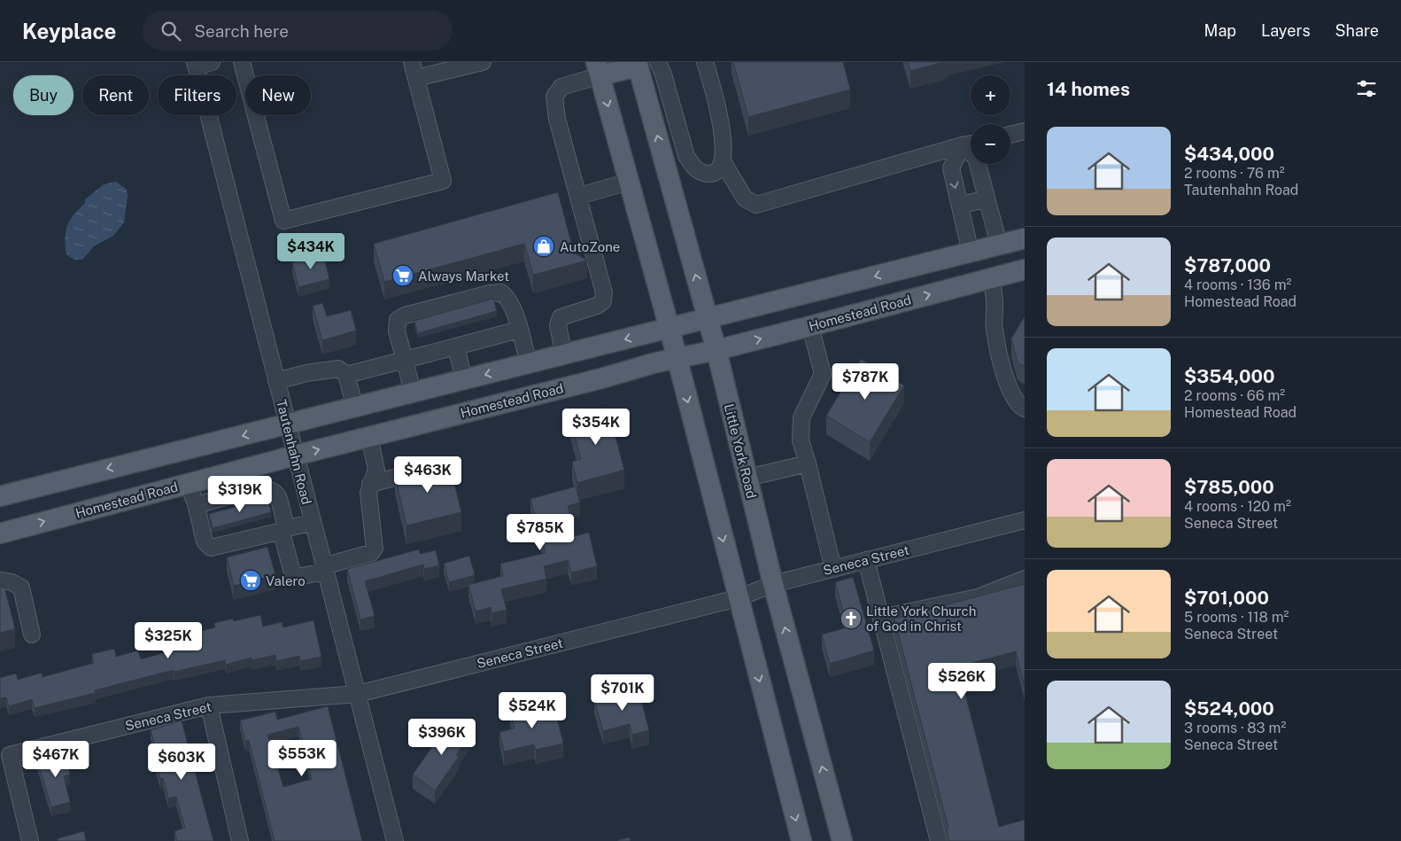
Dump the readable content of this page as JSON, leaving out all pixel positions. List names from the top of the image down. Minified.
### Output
{"streets":{"main road":["Homestead Road","Little York Road"],"street":["Tautenhahn Road","Seneca Street"]},"crossings":[["Homestead Road","Little York Road"],["Homestead Road","Tautenhahn Road"],["Little York Road","Seneca Street"],["Tautenhahn Road","Seneca Street"]],"places":{"shop":["AutoZone"],"supermarket":["Always Market","Valero"],"church":["Little York Church of God in Christ"]},"page":{"header":"Keyplace","search":"Search here","nav":["Map","Layers","Share"],"heading":"14 homes","map_buttons":["+","−"],"chip":["Buy","Rent","Filters","New"],"list":[{"name":"$434,000","note":"2 rooms · 76 m² · Tautenhahn Road"},{"name":"$787,000","note":"4 rooms · 136 m² · Homestead Road"},{"name":"$354,000","note":"2 rooms · 66 m² · Homestead Road"},{"name":"$785,000","note":"4 rooms · 120 m² · Seneca Street"},{"name":"$701,000","note":"5 rooms · 118 m² · Seneca Street"},{"name":"$524,000","note":"3 rooms · 83 m² · Seneca Street"}],"price":["$434K","$787K","$354K","$463K","$319K","$785K","$325K","$526K","$701K","$524K","$396K","$553K","$467K","$603K"]}}
